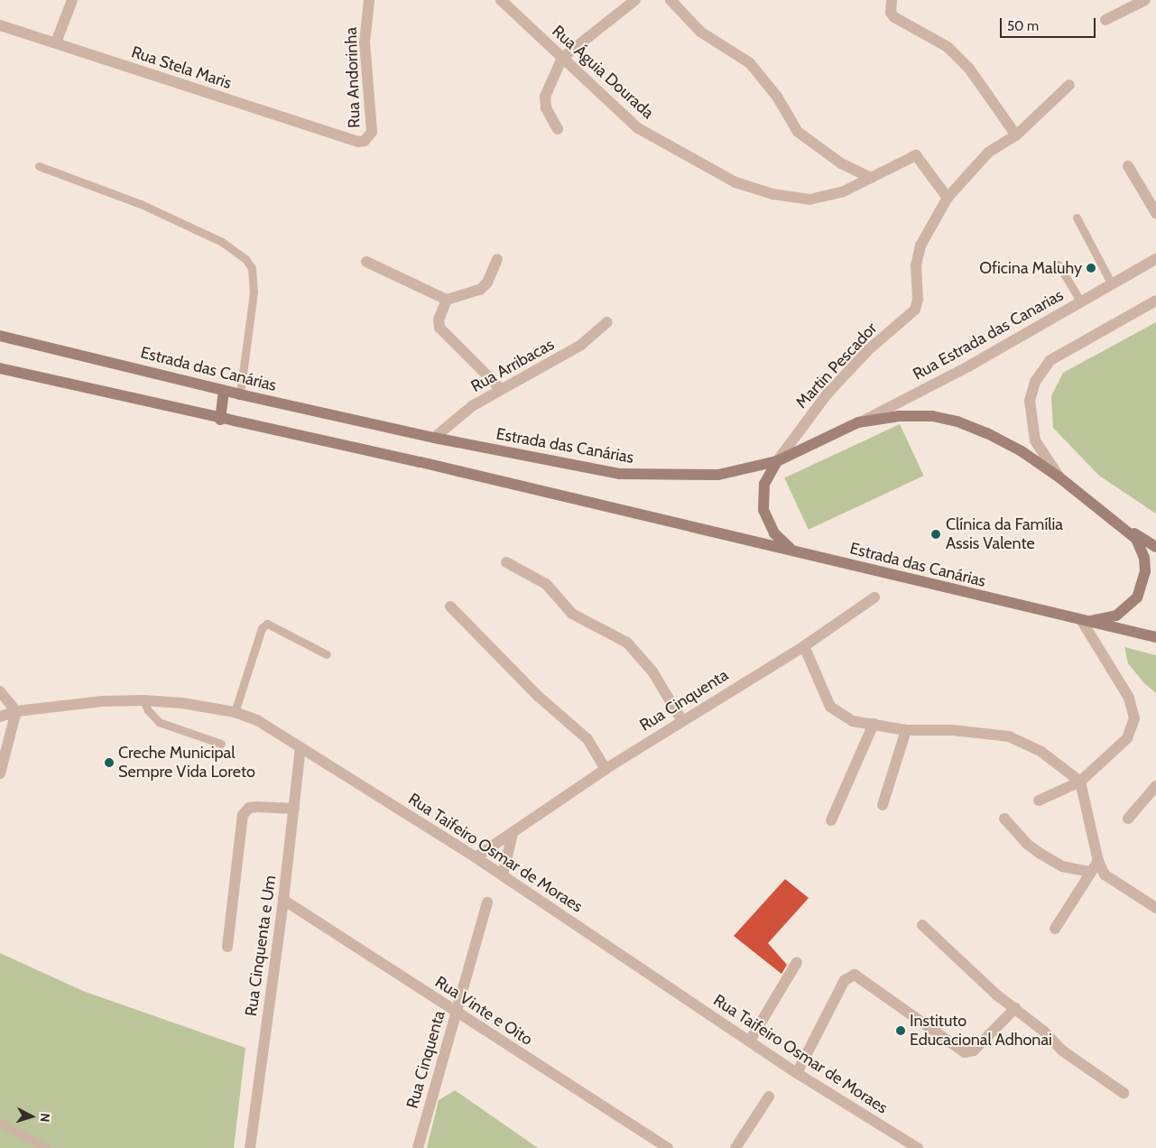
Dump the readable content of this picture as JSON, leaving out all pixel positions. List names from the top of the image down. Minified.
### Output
{"streets":{"main road":["Estrada das Canárias"],"street":["Rua Stela Maris","Rua Águia Dourada","Rua Andorinha","Rua Estrada das Canarias","Rua Arribacas","Martin Pescador","Rua Cinquenta","Rua Taifeiro Osmar de Moraes","Rua Cinquenta e Um","Rua Vinte e Oito"]},"crossings":[["Rua Stela Maris","Rua Andorinha"],["Rua Águia Dourada","Martin Pescador"],["Rua Estrada das Canarias","Estrada das Canárias"],["Rua Arribacas","Estrada das Canárias"],["Martin Pescador","Estrada das Canárias"],["Rua Cinquenta","Rua Taifeiro Osmar de Moraes"],["Rua Cinquenta","Rua Vinte e Oito"],["Rua Taifeiro Osmar de Moraes","Rua Cinquenta e Um"],["Rua Cinquenta e Um","Rua Vinte e Oito"]],"places":["Oficina Maluhy","Clínica da Família Assis Valente","Creche Municipal Sempre Vida Loreto","Instituto Educacional Adhonai"],"scale_bar":"50 m","north":"right"}
